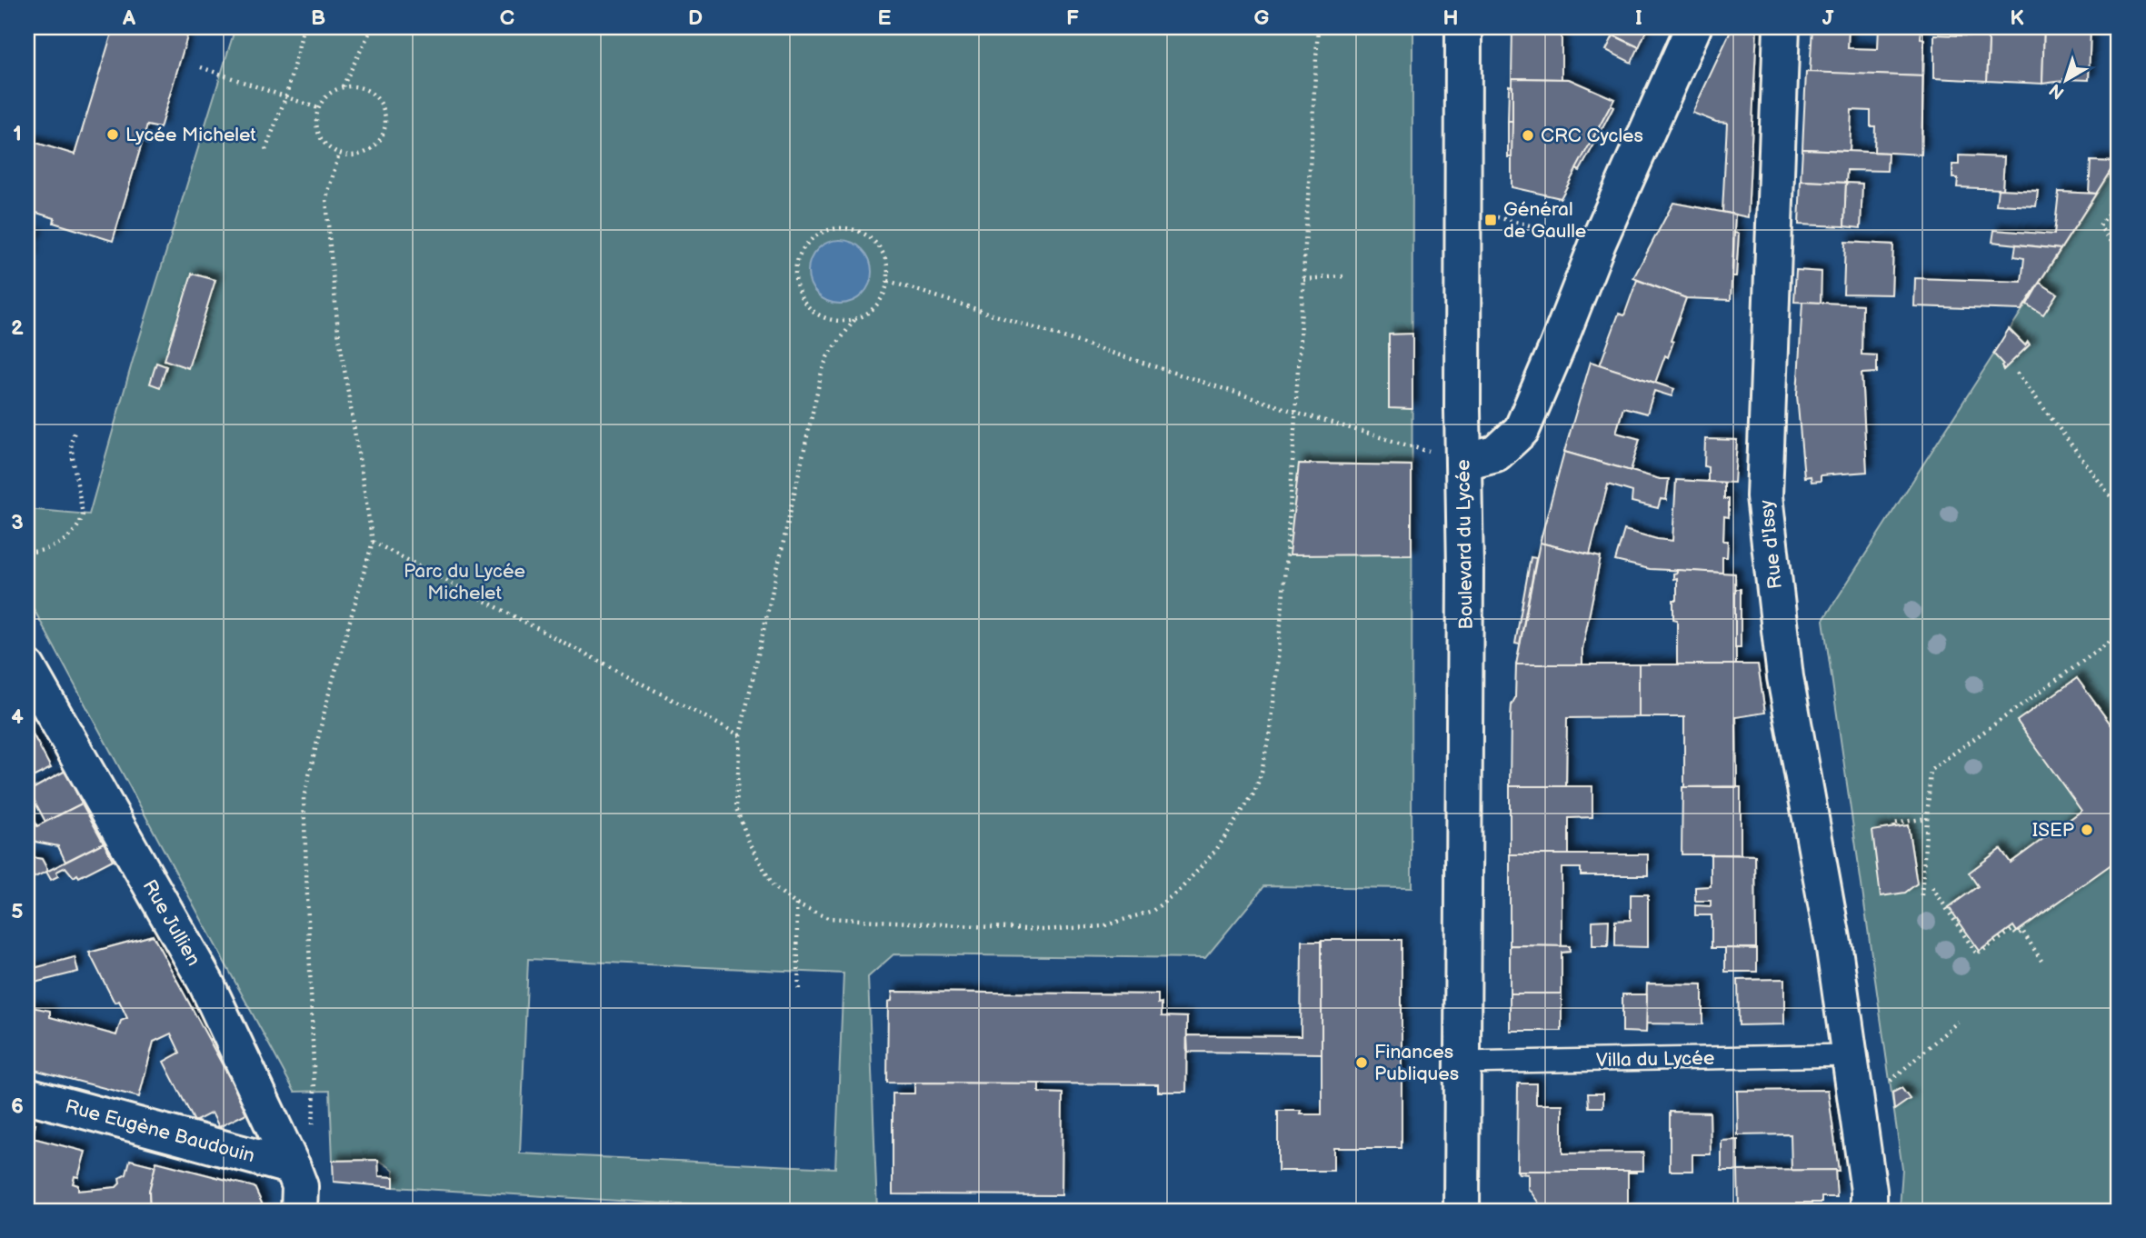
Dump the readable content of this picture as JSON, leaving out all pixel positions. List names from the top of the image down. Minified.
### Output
{"streets":{"street":["Boulevard du Lycée","Rue d'Issy","Rue Jullien","Rue Eugène Baudouin"],"lane":["Villa du Lycée"]},"crossings":[["Boulevard du Lycée","Villa du Lycée"],["Rue d'Issy","Villa du Lycée"],["Rue Jullien","Rue Eugène Baudouin"]],"parks":["Parc du Lycée Michelet"],"places":{"other":["Lycée Michelet","CRC Cycles","ISEP","Finances Publiques"],"transit":["Général de Gaulle"]},"north":"bottom left","grid":{"columns":["A","B","C","D","E","F","G","H","I","J","K"],"rows":["1","2","3","4","5","6"]}}
